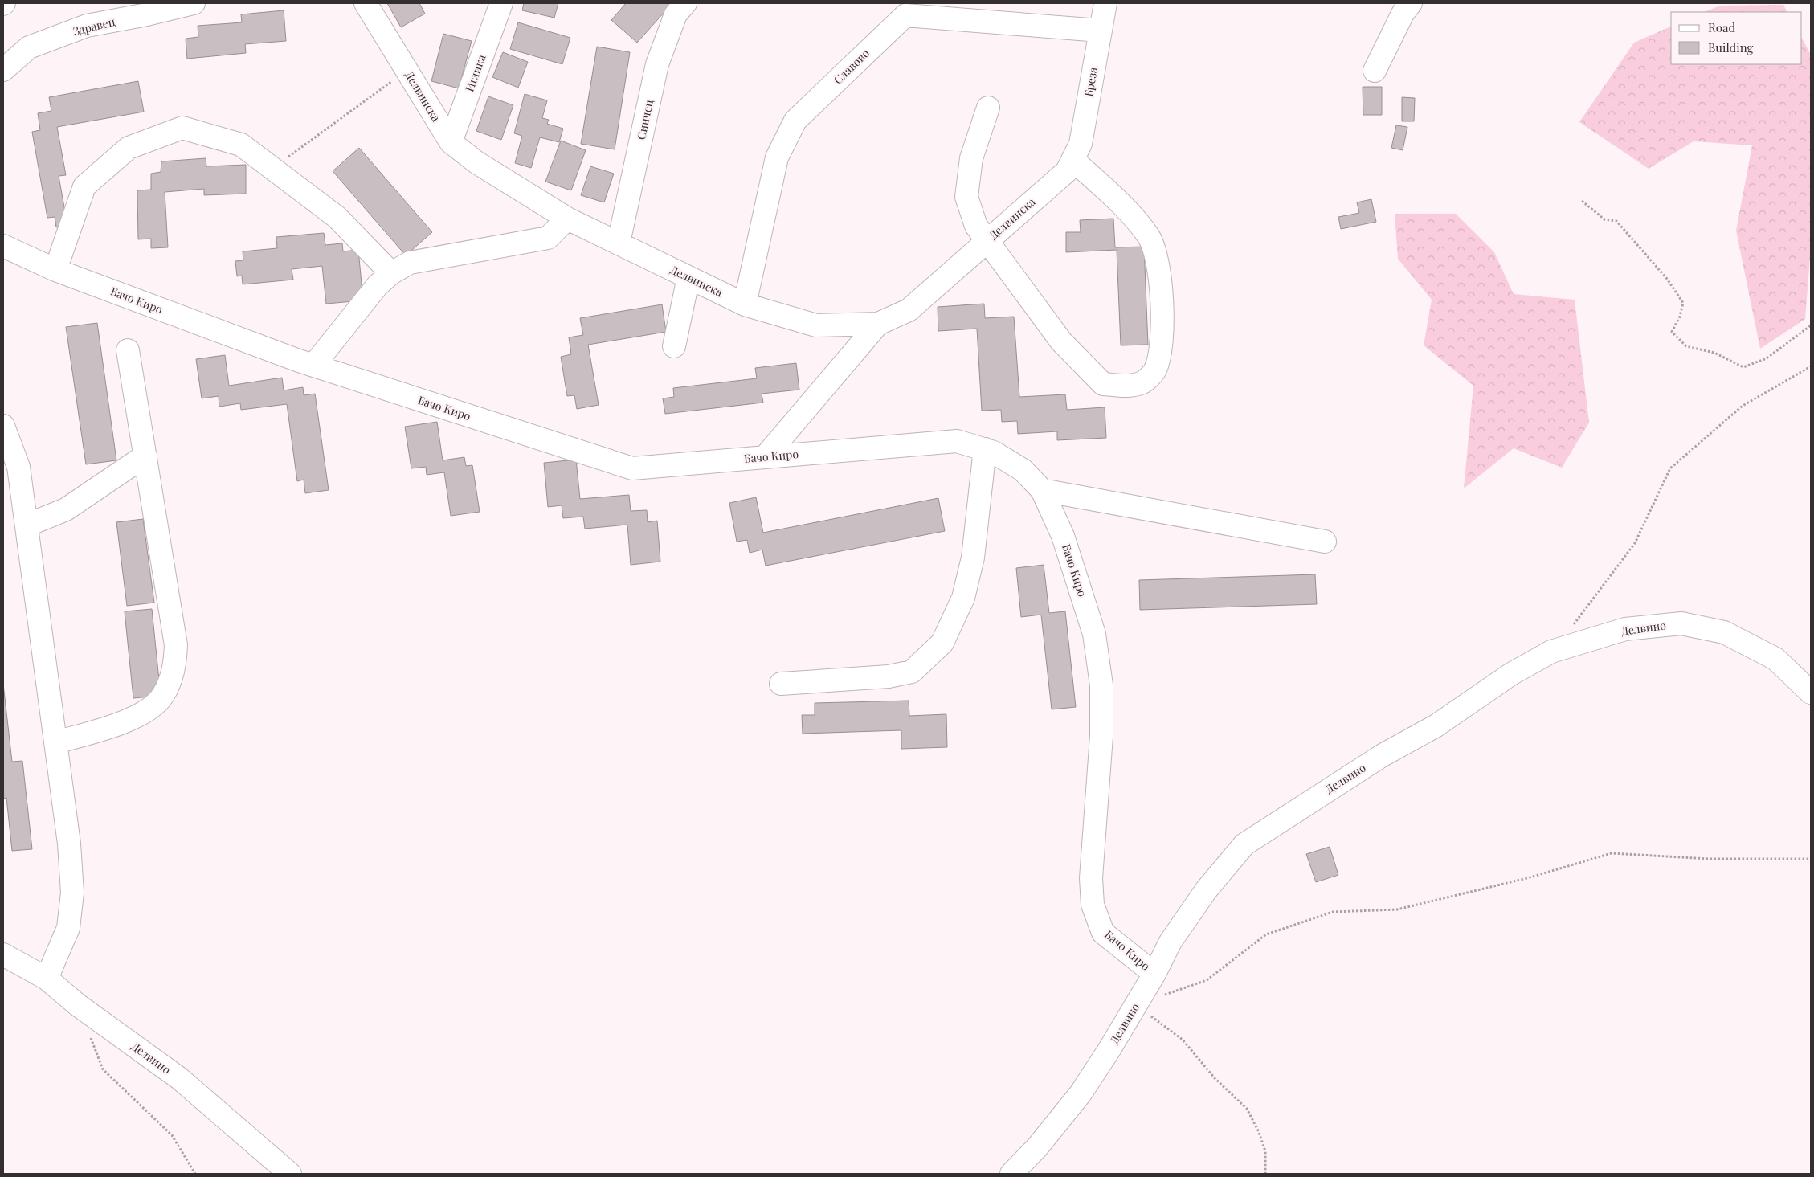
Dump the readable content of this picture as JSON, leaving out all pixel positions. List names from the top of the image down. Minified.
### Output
{"streets":{"street":["Здравец","Славово","Иглика","Бреза","Делвинска","Синчец","Бачо Киро","Делвино"]},"crossings":[["Славово","Бреза"],["Славово","Делвинска"],["Иглика","Делвинска"],["Бреза","Делвинска"],["Делвинска","Синчец"],["Бачо Киро","Делвино"]],"legend":["Road","Building"]}
